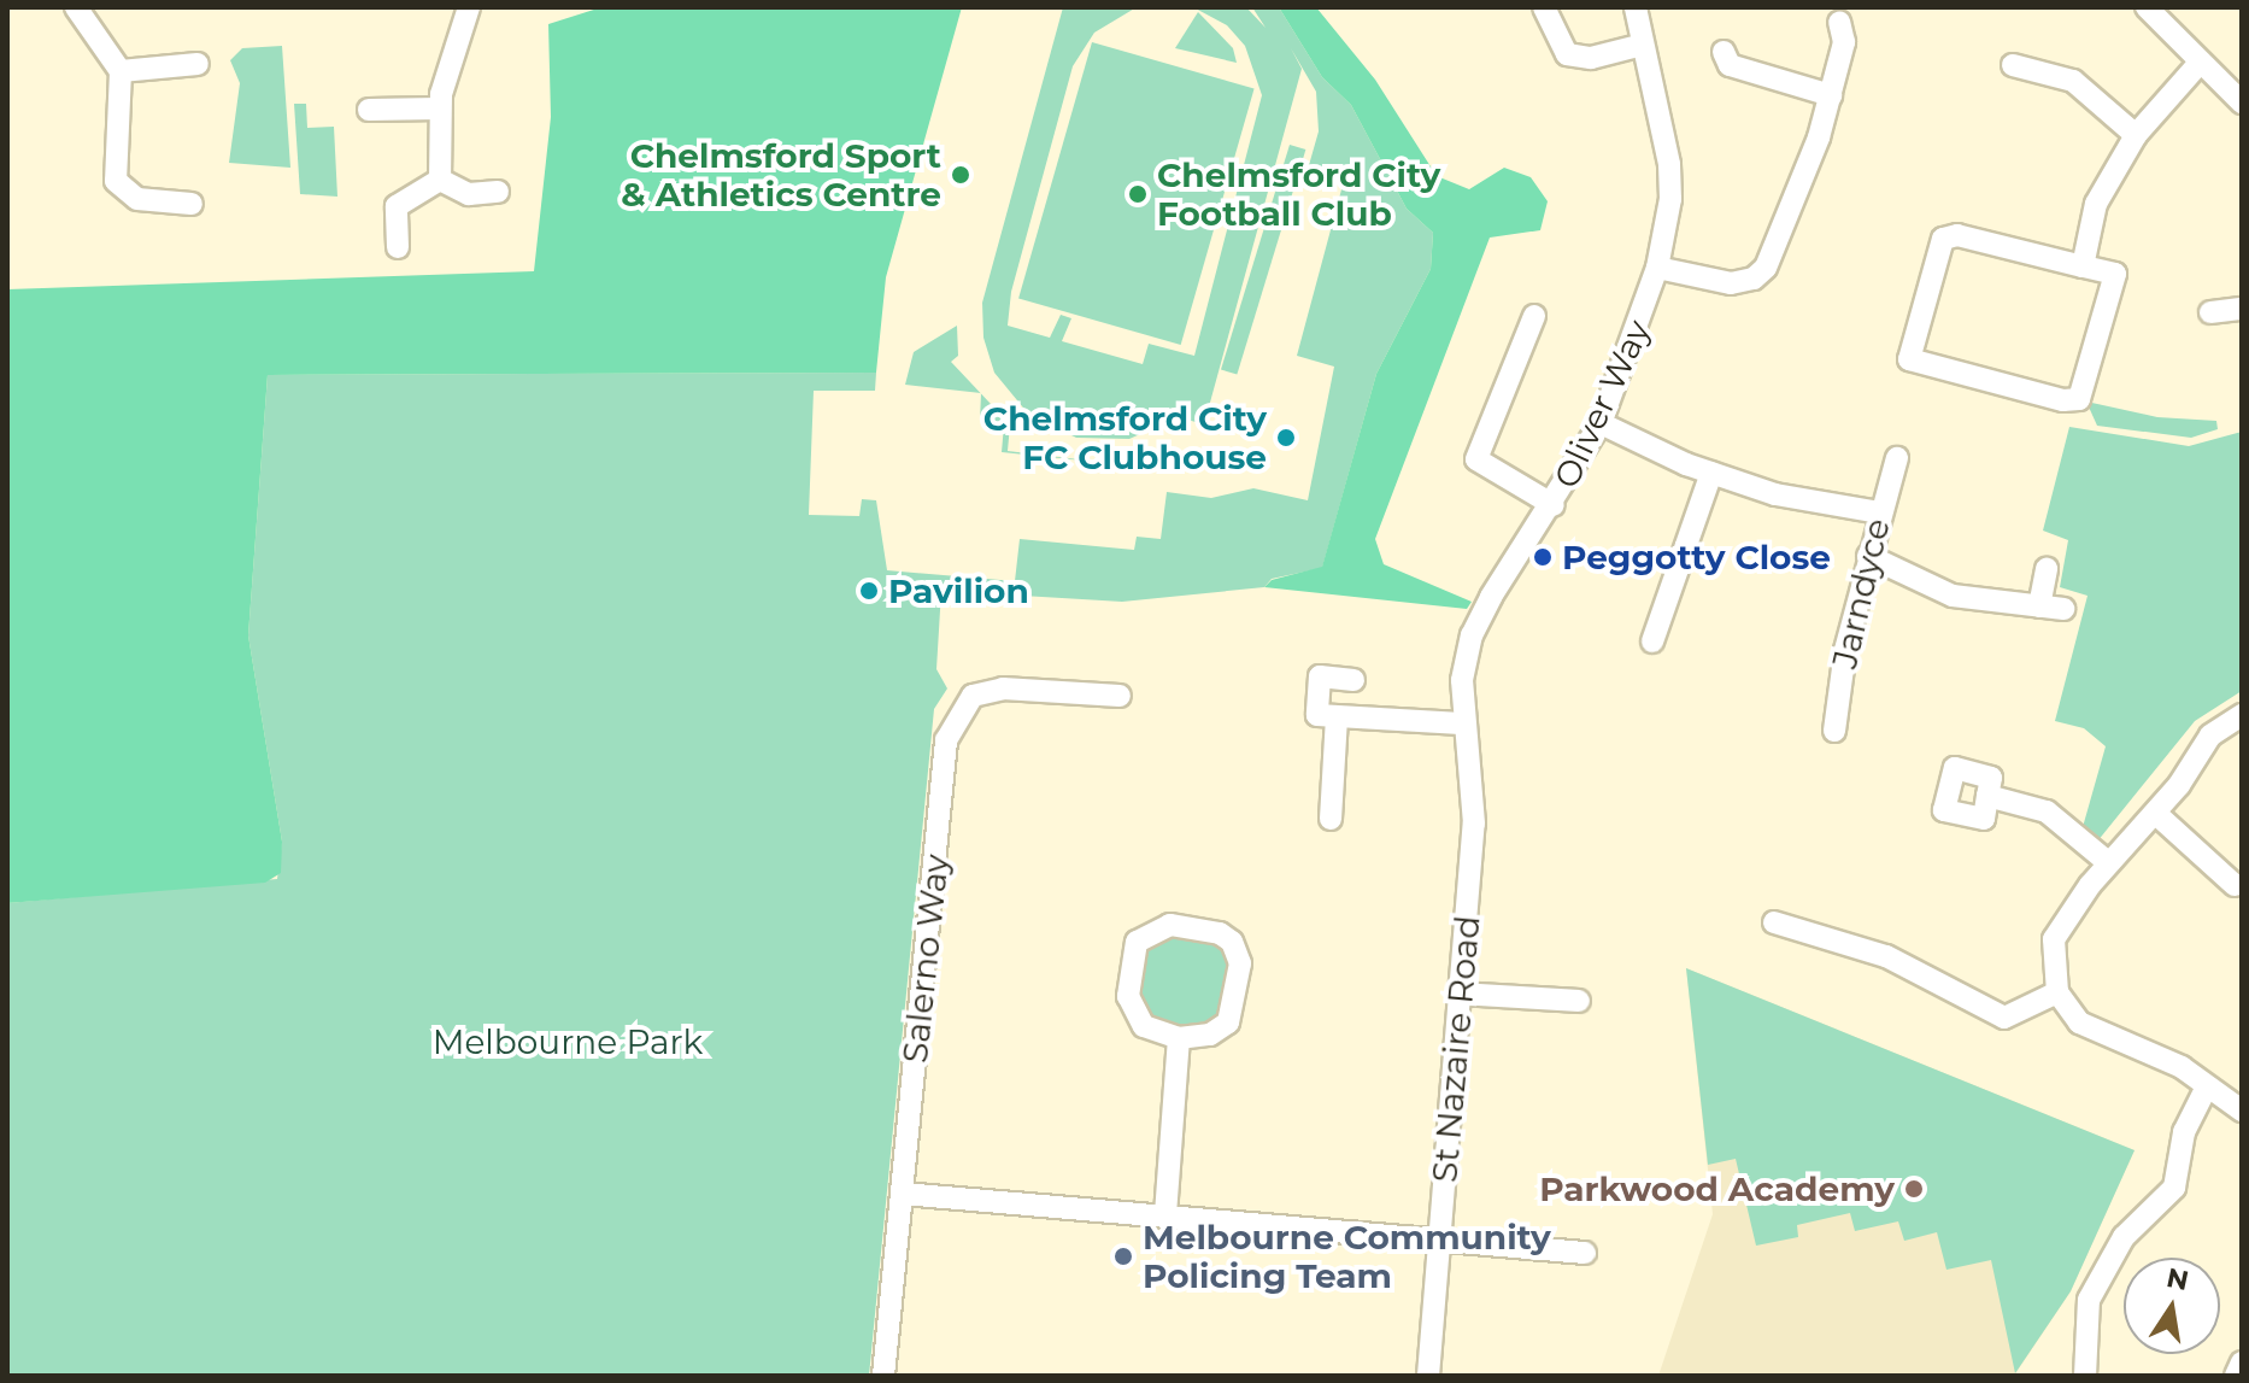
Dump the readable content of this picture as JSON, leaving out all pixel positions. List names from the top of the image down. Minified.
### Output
{"streets":{"street":["Oliver Way","Jarndyce","Salerno Way","St Nazaire Road"]},"crossings":[["Oliver Way","St Nazaire Road"]],"parks":["Melbourne Park"],"places":["Chelmsford Sport & Athletics Centre","Chelmsford City Football Club","Chelmsford City FC Clubhouse","Peggotty Close","Pavilion","Parkwood Academy","Melbourne Community Policing Team"],"north":"top"}
